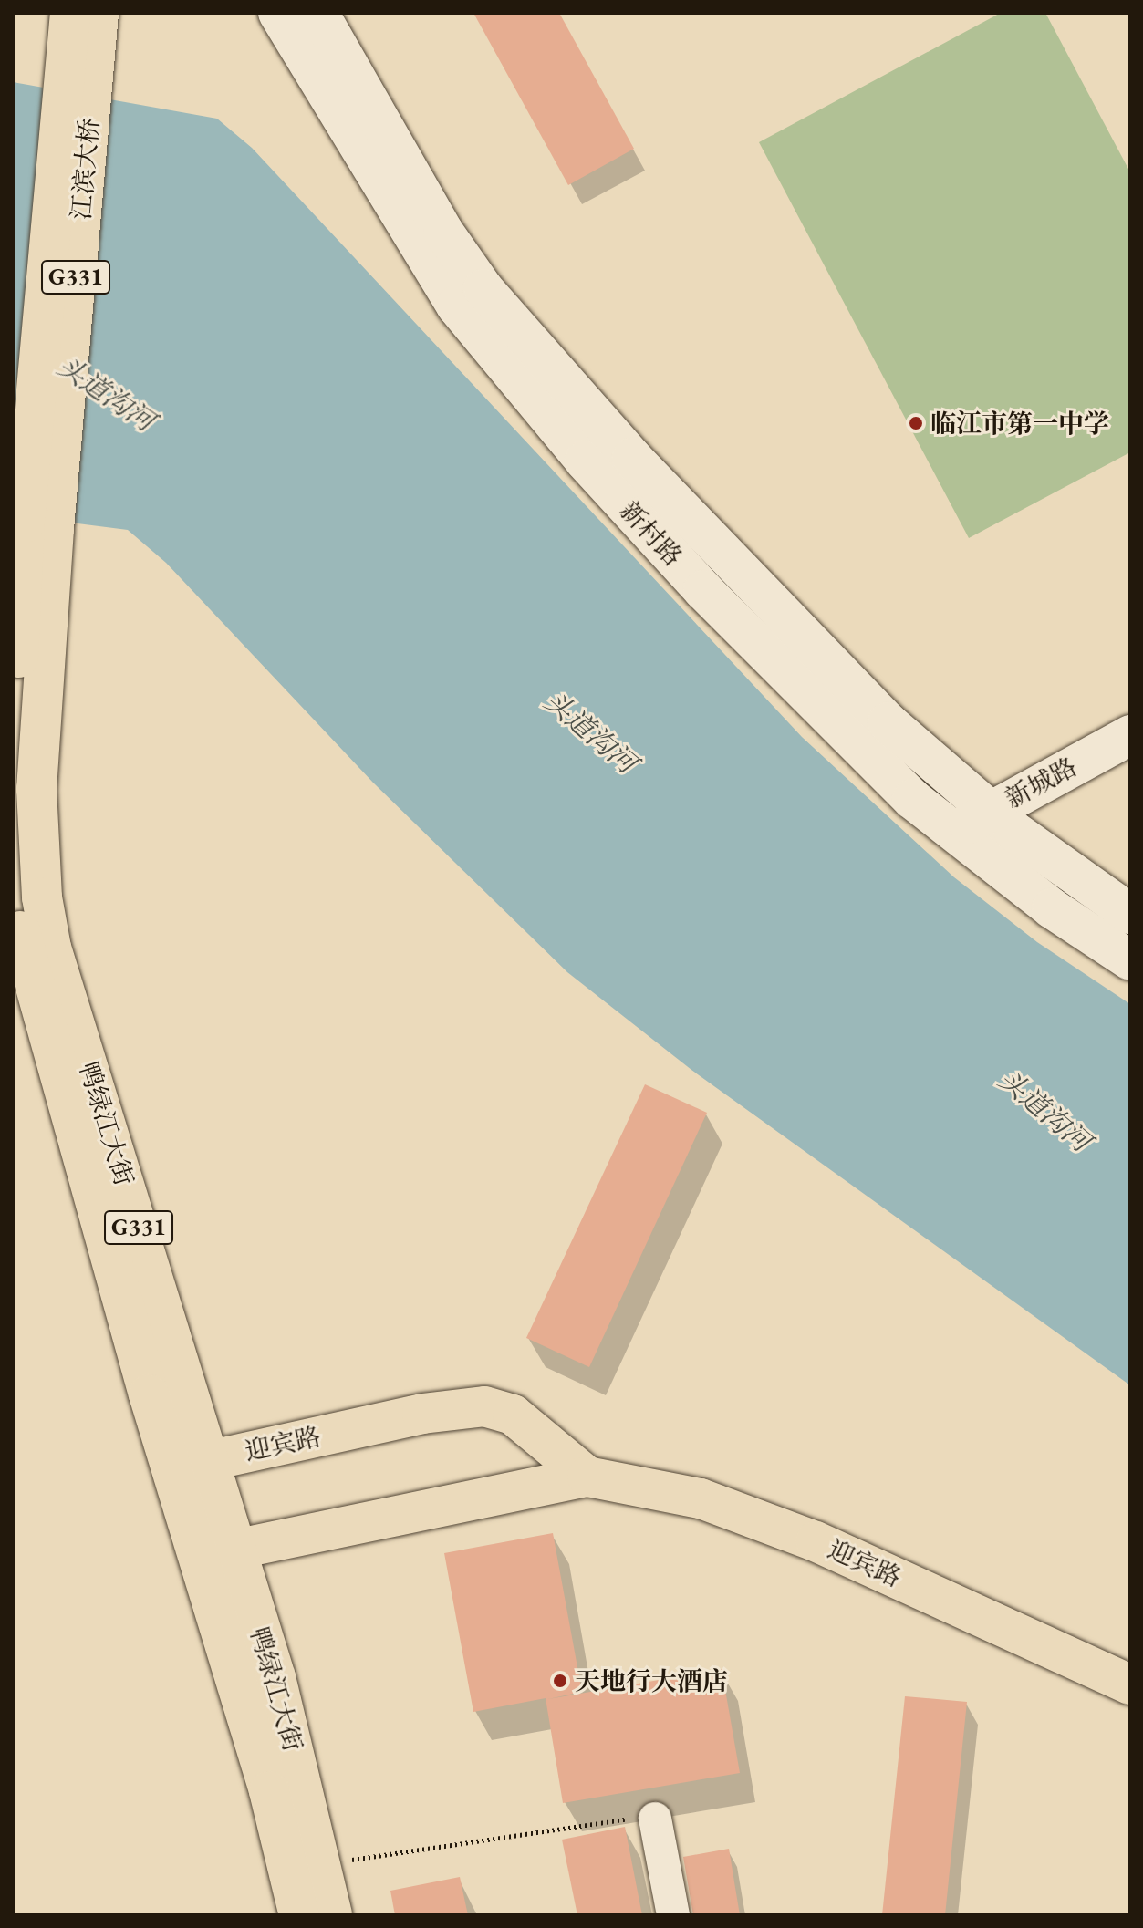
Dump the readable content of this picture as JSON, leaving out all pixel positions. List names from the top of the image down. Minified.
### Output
{"streets":{"main road":["江滨大桥","G331","鸭绿江大街","迎宾路"],"street":["新村路","新城路"]},"crossings":[["江滨大桥","G331"],["江滨大桥","鸭绿江大街"],["G331","鸭绿江大街"],["新村路","新城路"],["鸭绿江大街","迎宾路"]],"water":["头道沟河"],"places":["临江市第一中学","天地行大酒店"]}
